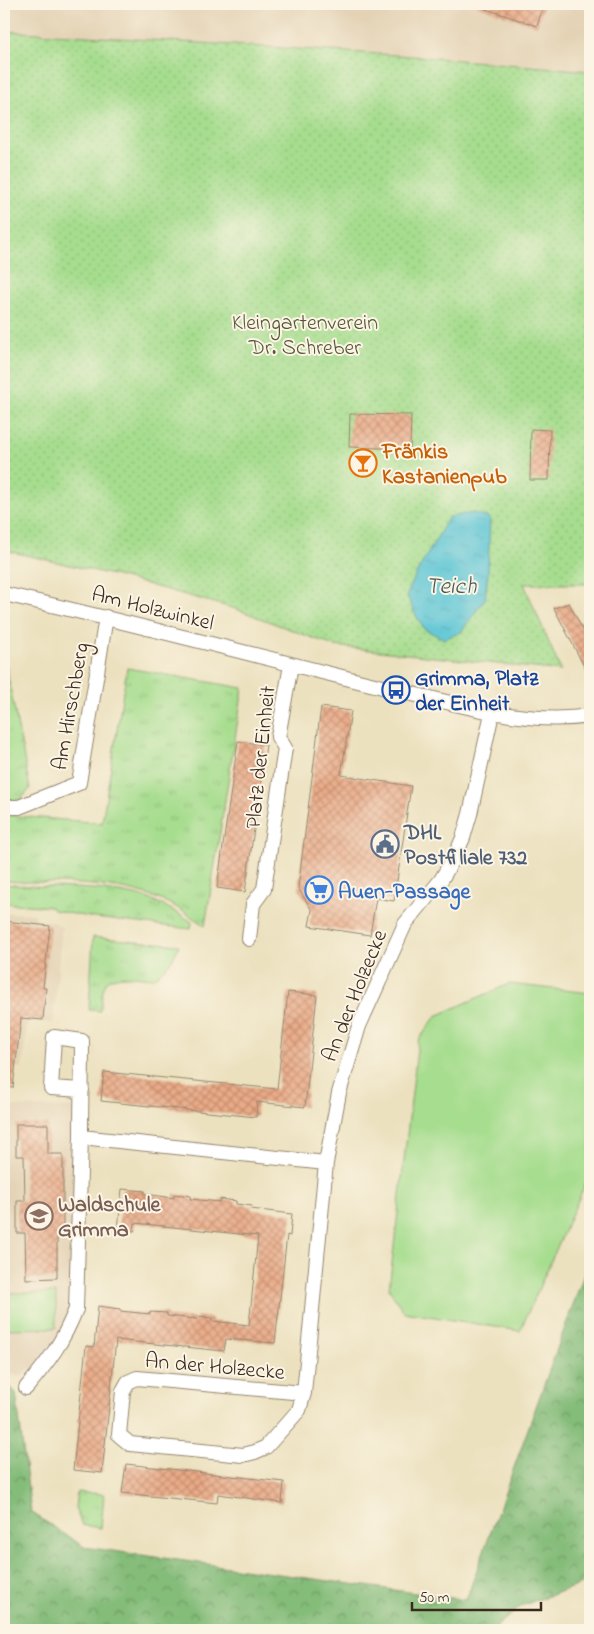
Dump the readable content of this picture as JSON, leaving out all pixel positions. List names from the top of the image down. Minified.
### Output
{"streets":{"street":["Am Holzwinkel","Am Hirschberg","Platz der Einheit","An der Holzecke"]},"crossings":[["Am Holzwinkel","Am Hirschberg"],["Am Holzwinkel","Platz der Einheit"],["Am Holzwinkel","An der Holzecke"]],"water":["Teich"],"parks":["Kleingartenverein Dr. Schreber"],"places":{"bar":["Fränkis Kastanienpub"],"bus stop":["Grimma, Platz der Einheit"],"public building":["DHL Postfiliale 732"],"supermarket":["Auen-Passage"],"school or university":["Waldschule Grimma"]},"scale_bar":"50 m"}
